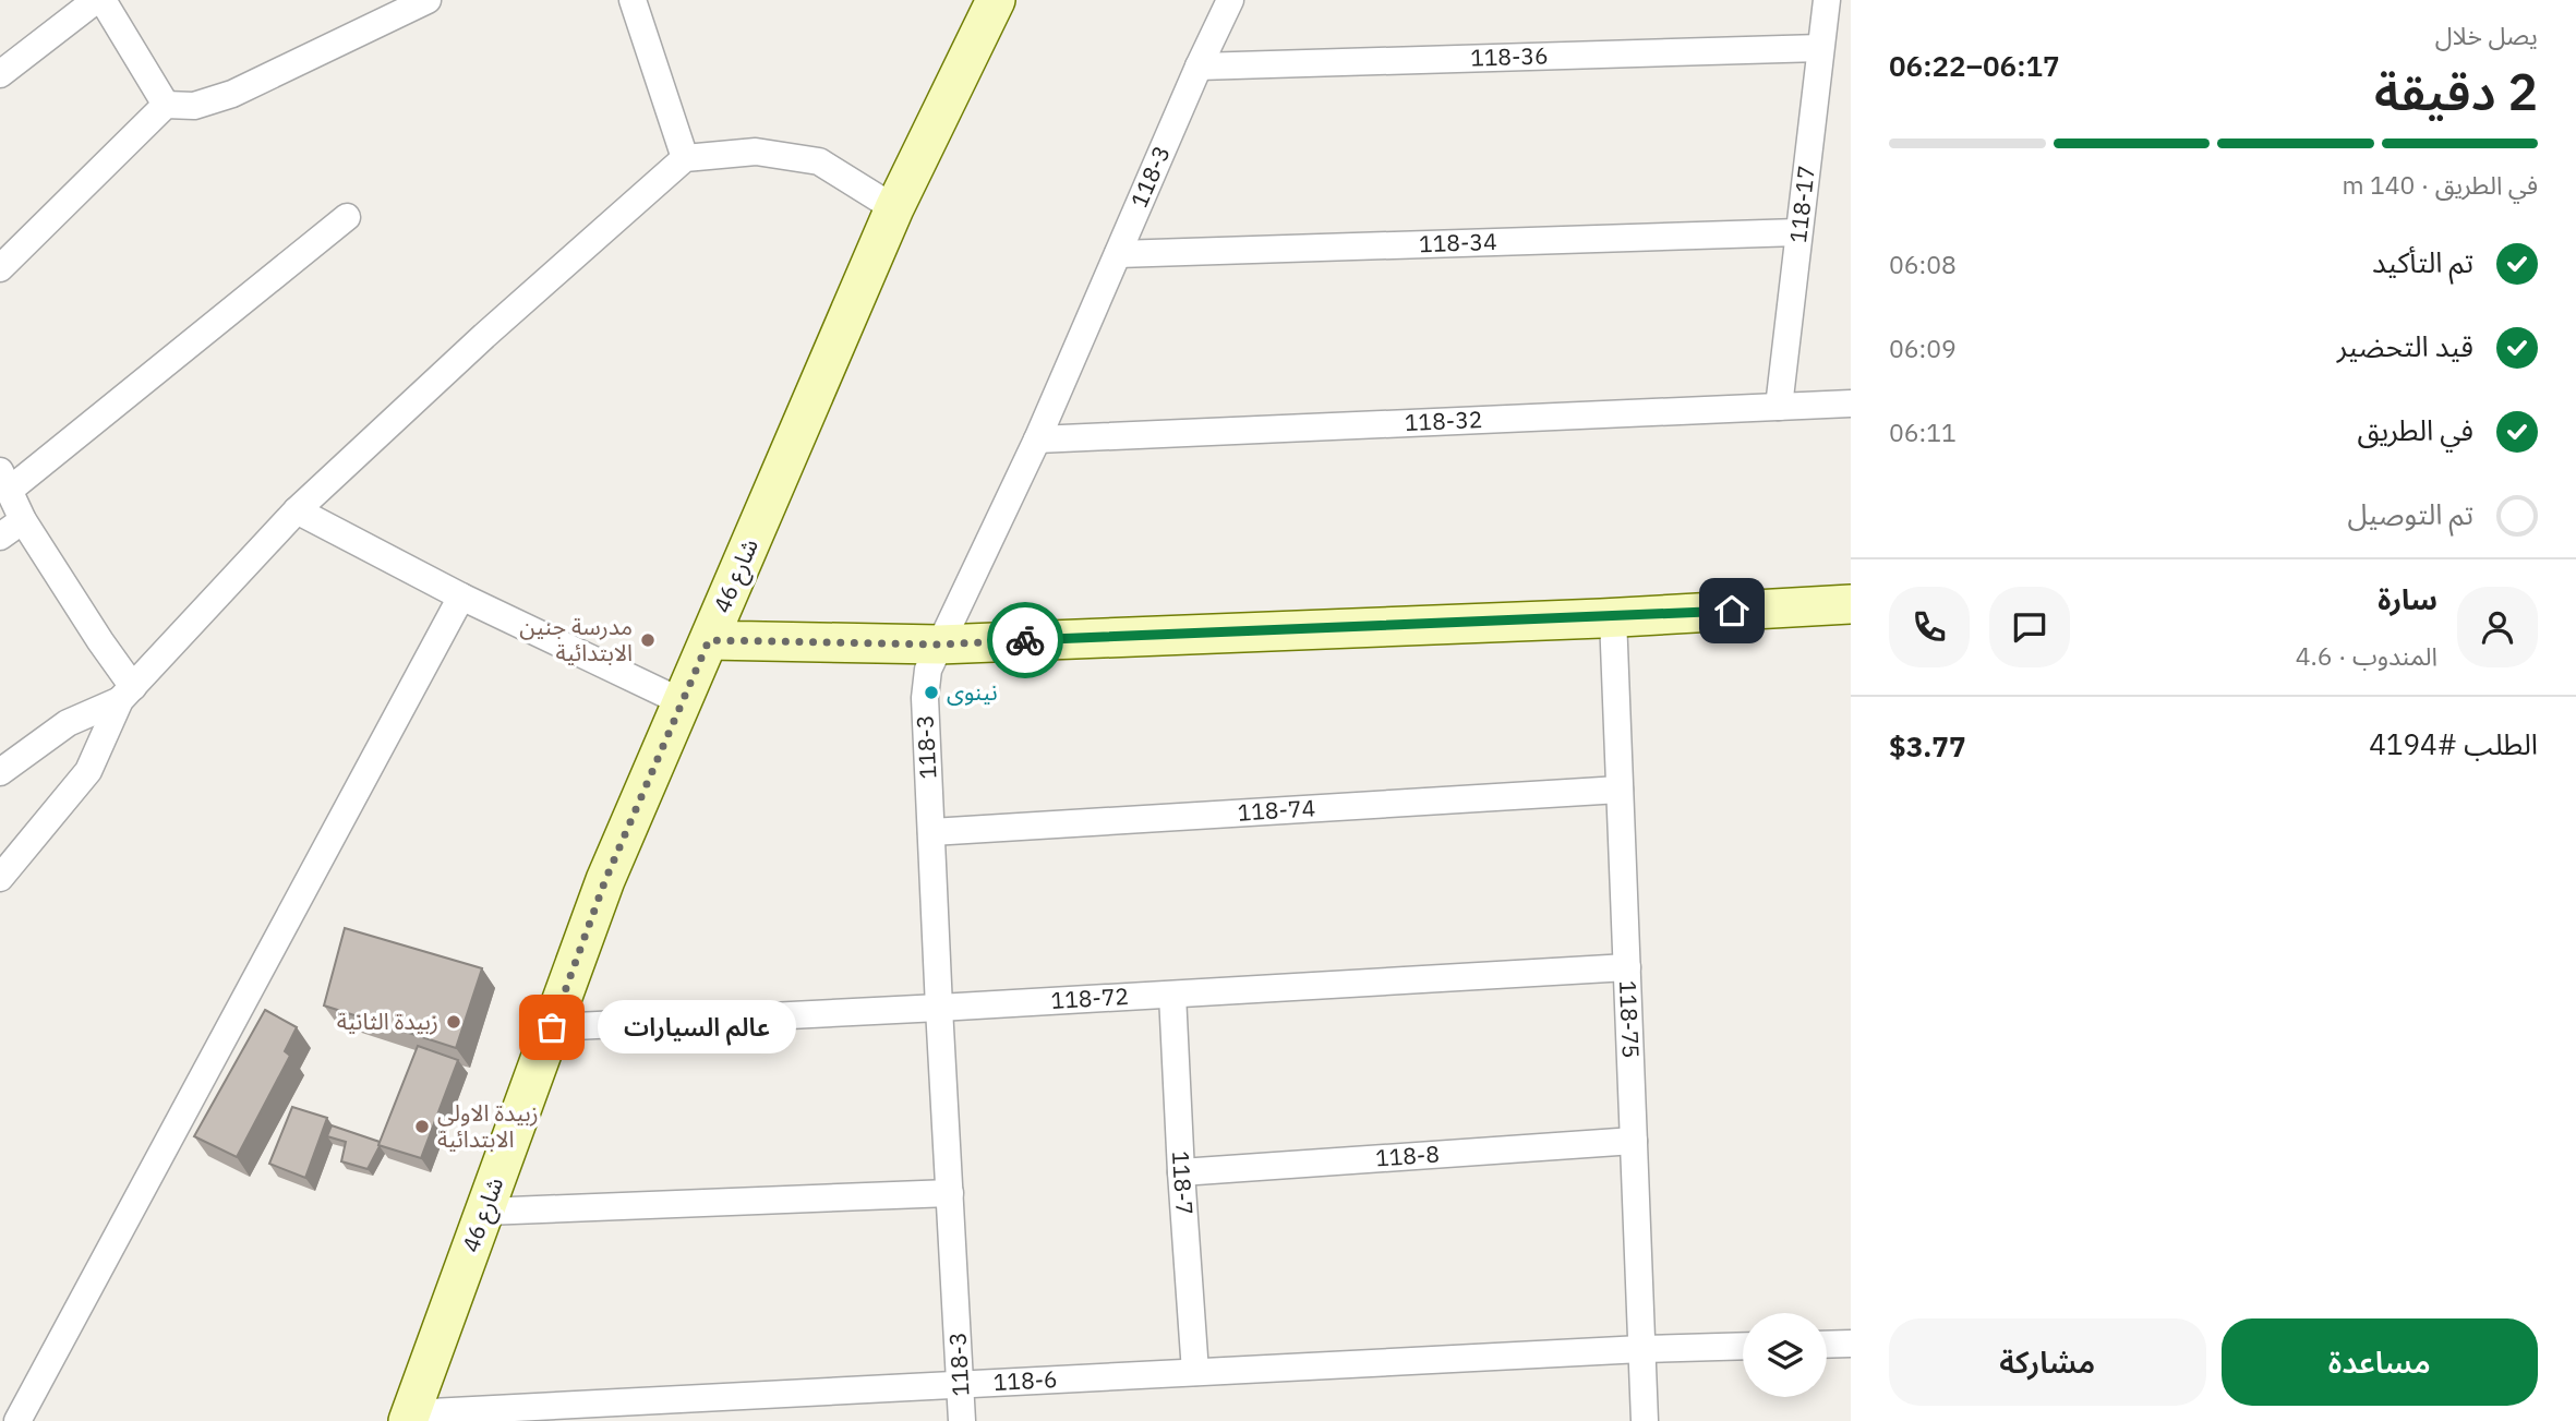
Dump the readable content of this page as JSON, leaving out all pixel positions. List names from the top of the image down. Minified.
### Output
{"streets":{"main road":["شارع 46"],"street":["118-36","118-3","118-17","118-34","118-32","118-74","118-72","118-75","118-8","118-7","118-6"]},"crossings":[["118-36","118-3"],["118-36","118-17"],["118-3","118-34"],["118-3","118-32"],["118-3","118-74"],["118-3","118-72"],["118-3","118-6"],["118-17","118-34"],["118-17","118-32"],["شارع 46","118-72"],["شارع 46","118-6"],["118-74","118-75"],["118-72","118-75"],["118-72","118-7"],["118-75","118-8"],["118-75","118-6"],["118-8","118-7"],["118-7","118-6"]],"places":["مدرسة جنين الابتدائية","نينوى","زبيدة الثانية","عالم السيارات","زبيدة الاولى الابتدائية"],"page":{"heading":["2 دقيقة","يصل خلال","06:17–06:22"],"panel":["سارة","المندوب · 4.6","الطلب #4194","$3.77"],"bar":"في الطريق · 140 m","list":[["تم التأكيد","06:08"],["قيد التحضير","06:09"],["في الطريق","06:11"],"تم التوصيل"],"bubble":"عالم السيارات","buttons":["مساعدة","مشاركة"]}}
